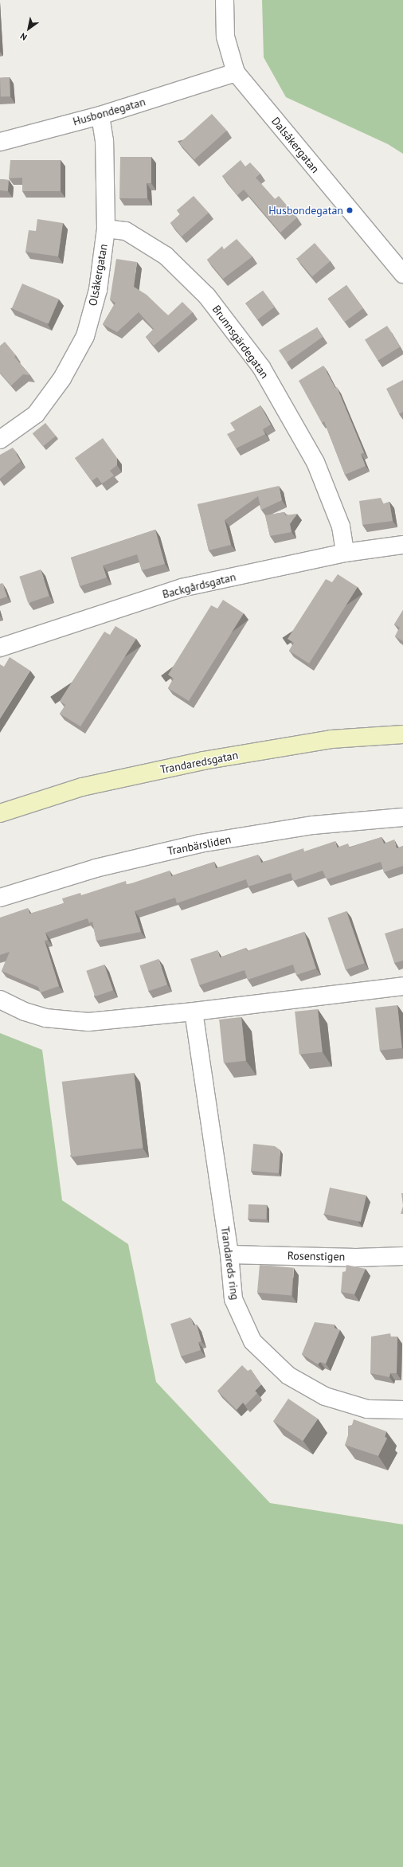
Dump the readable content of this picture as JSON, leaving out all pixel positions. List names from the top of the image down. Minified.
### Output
{"streets":{"street":["Husbondegatan","Dalsåkergatan","Olsåkergatan","Brunnsgärdegatan","Backgårdsgatan","Trandaredsgatan","Tranbärsliden","Rosenstigen","Trandareds ring"]},"crossings":[["Husbondegatan","Dalsåkergatan"],["Husbondegatan","Olsåkergatan"],["Olsåkergatan","Brunnsgärdegatan"],["Brunnsgärdegatan","Backgårdsgatan"],["Rosenstigen","Trandareds ring"]],"places":["Husbondegatan"],"north":"bottom left"}
